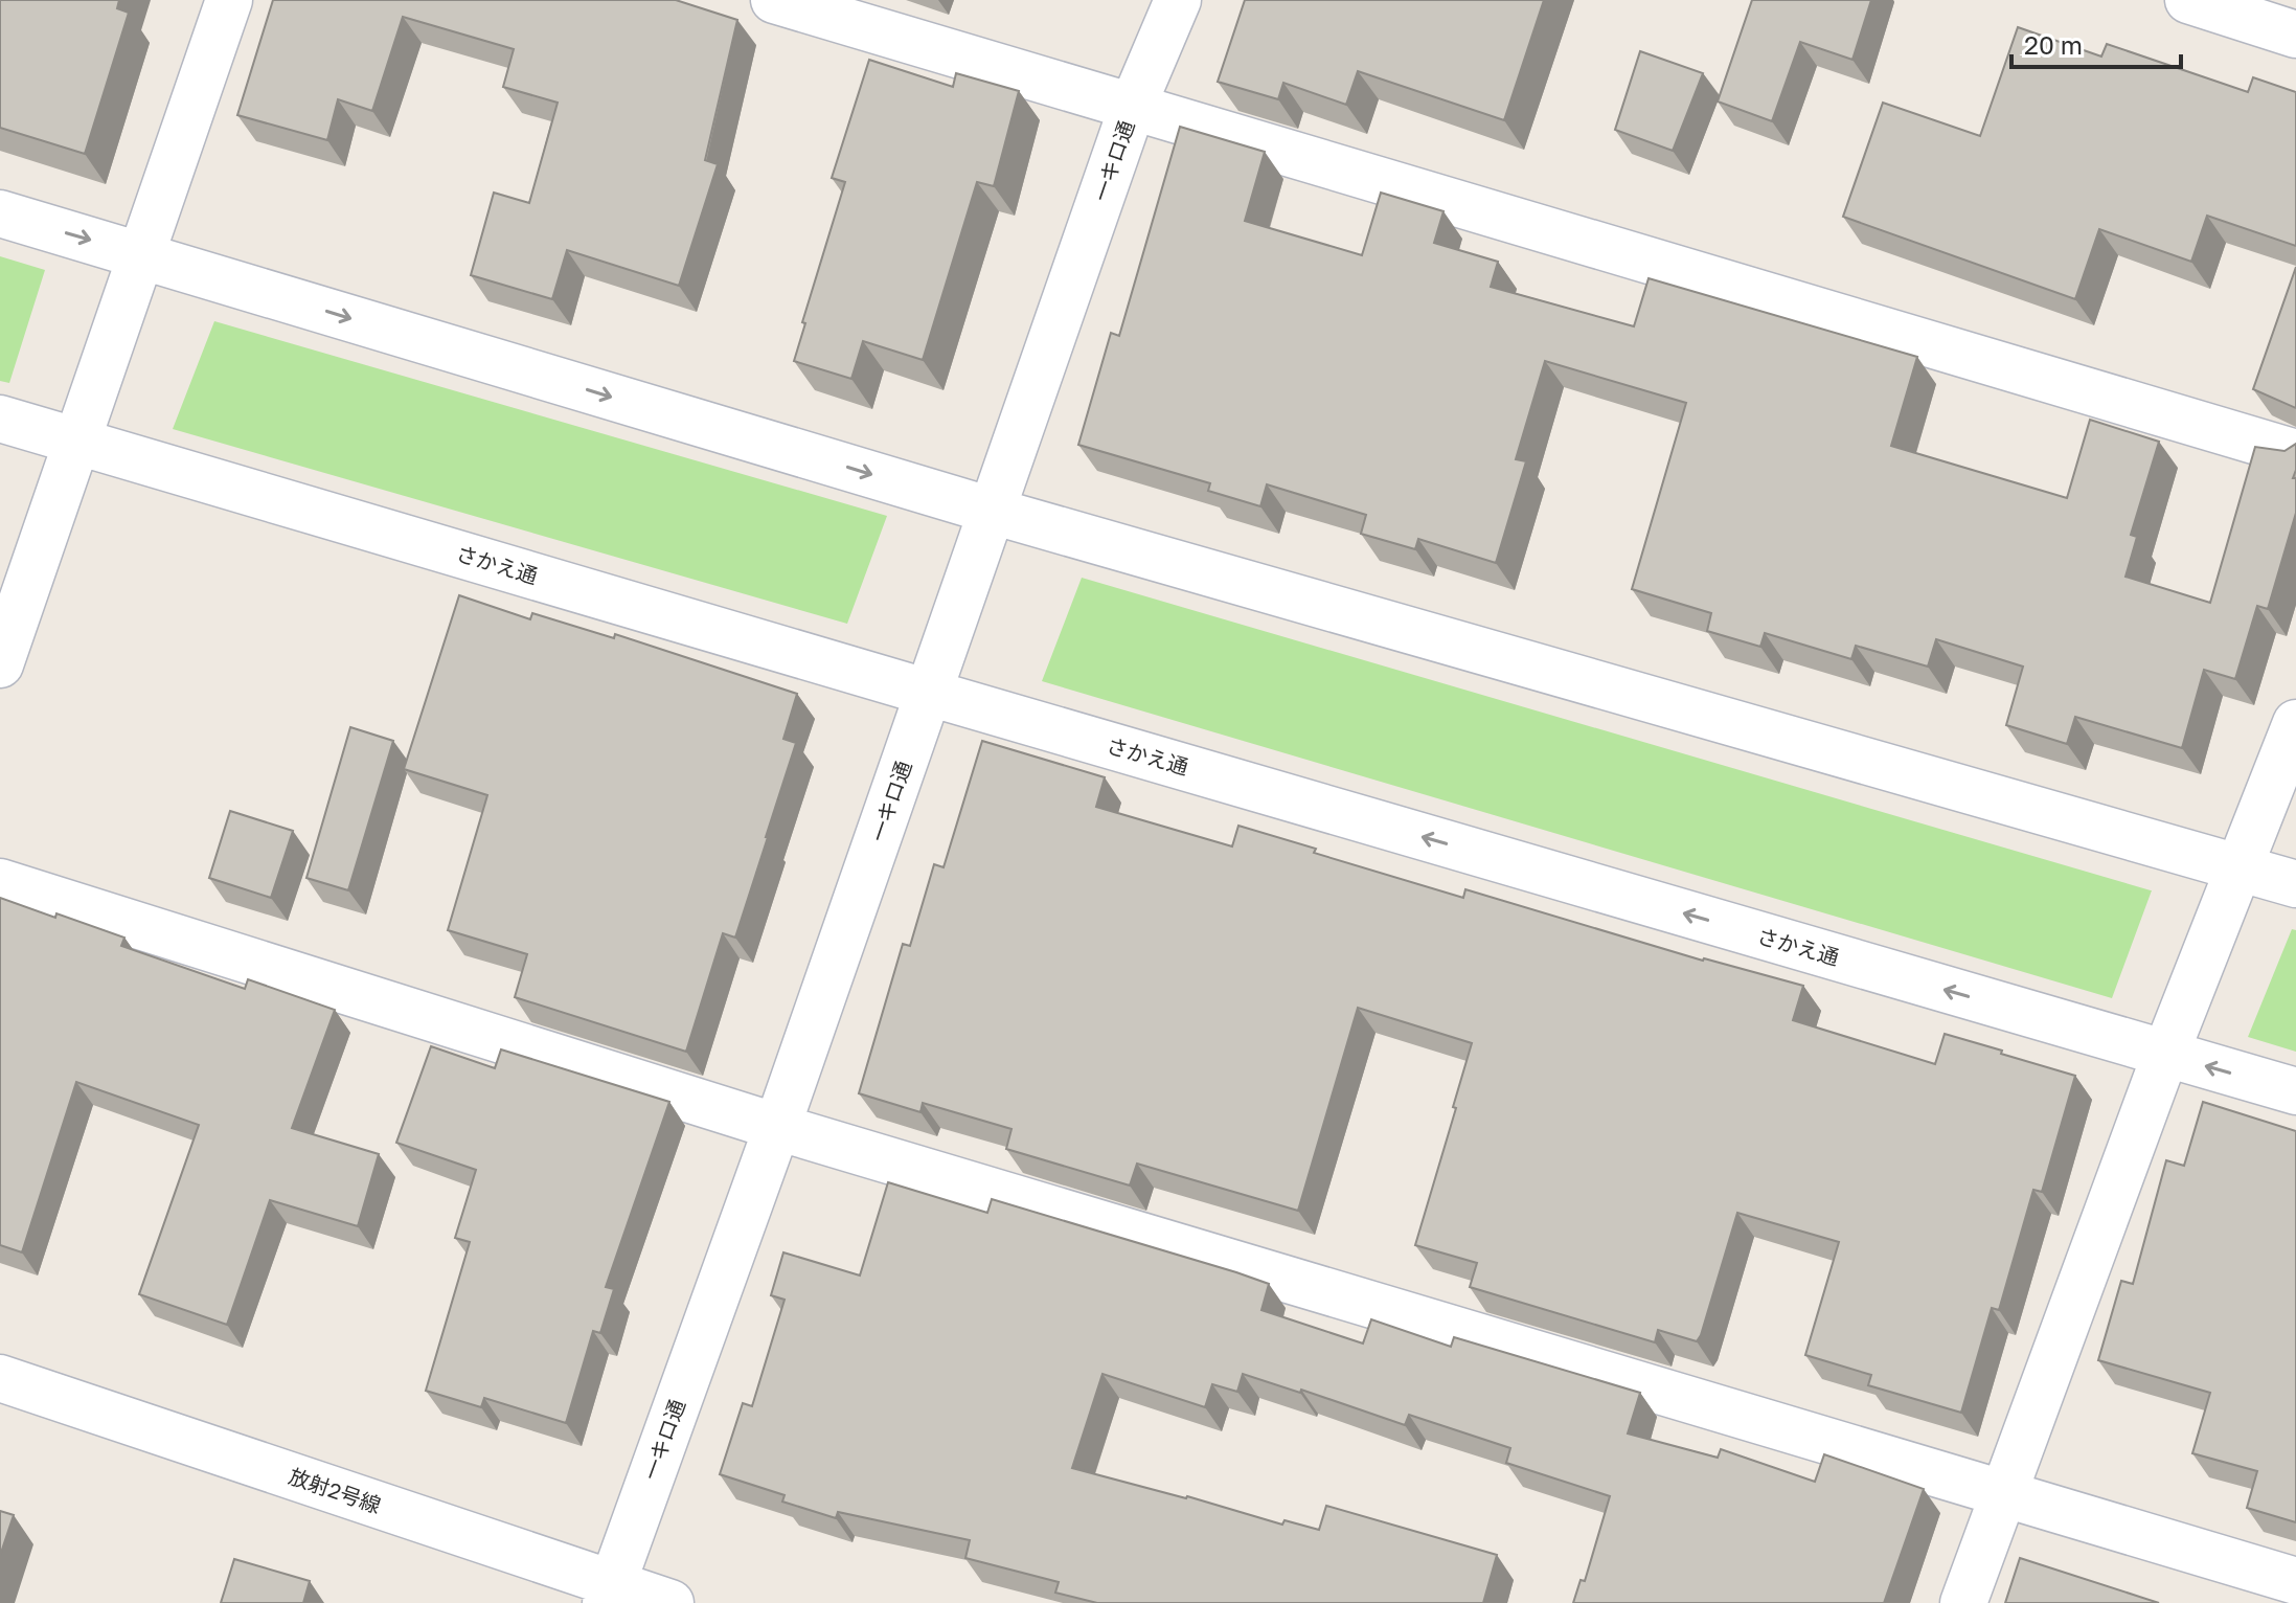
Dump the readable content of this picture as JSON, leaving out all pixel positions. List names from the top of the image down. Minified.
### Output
{"streets":{"street":["一キロ通","さかえ通","放射2号線"]},"crossings":[["一キロ通","さかえ通"],["一キロ通","放射2号線"]],"scale_bar":"20 m"}
